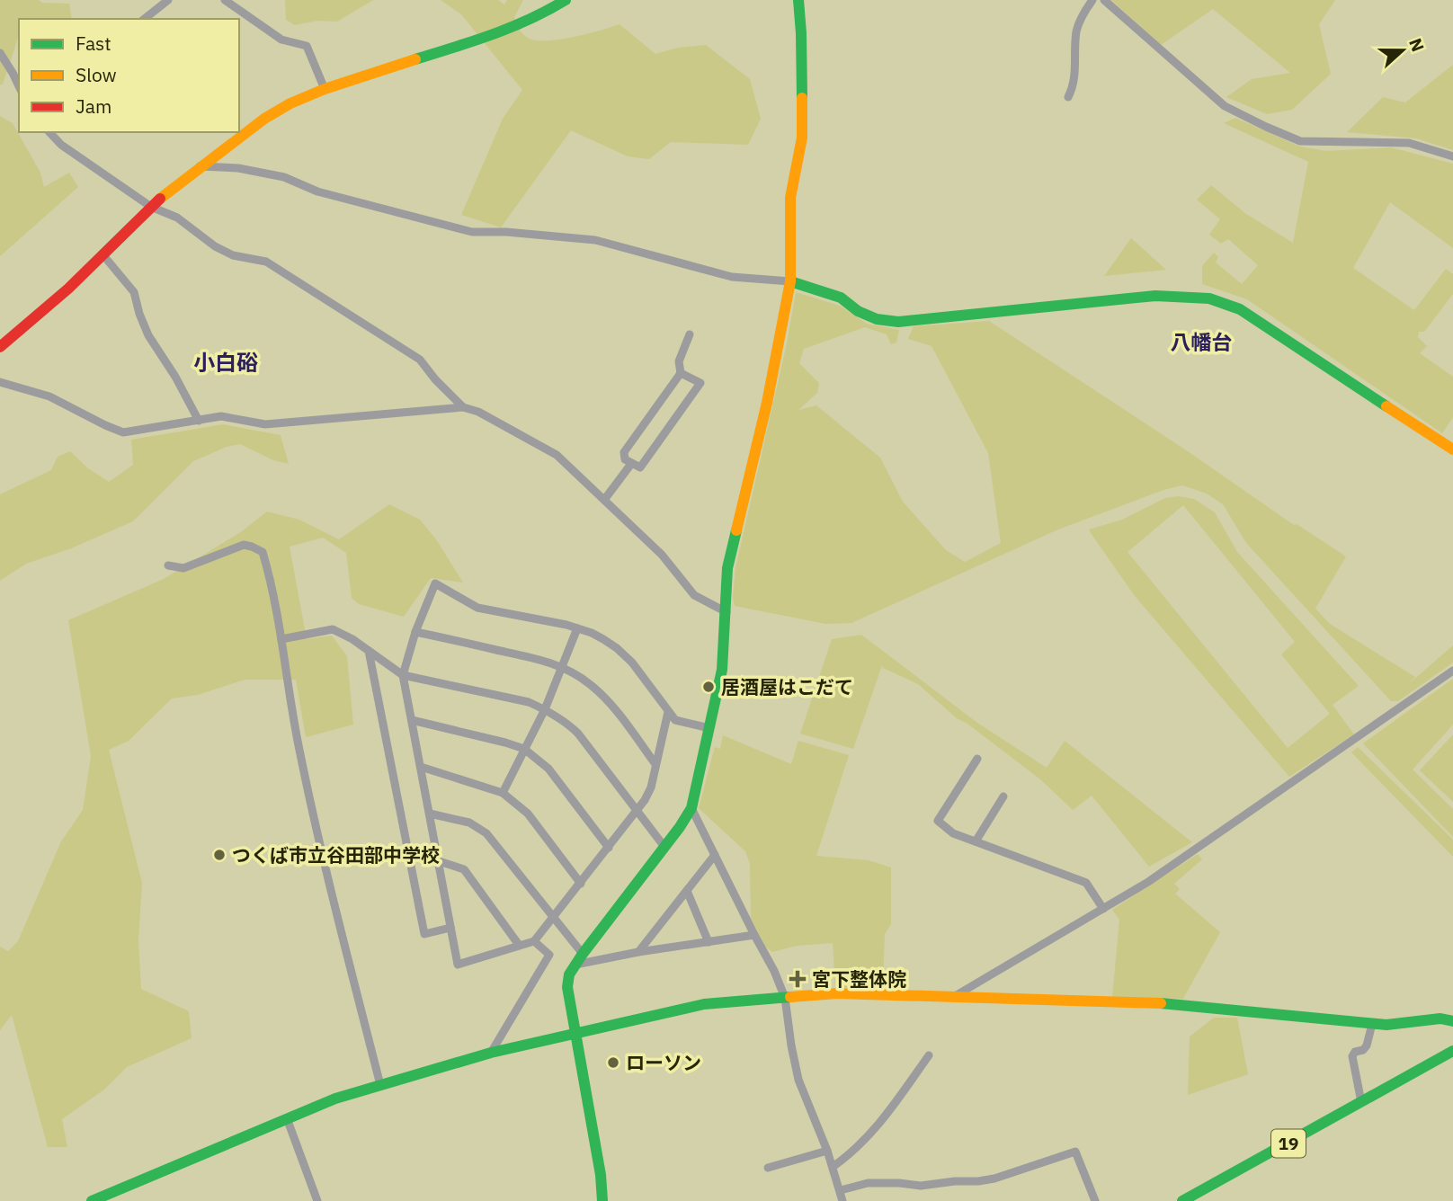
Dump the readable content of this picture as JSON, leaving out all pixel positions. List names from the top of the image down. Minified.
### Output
{"streets":{"street":["19"]},"districts":["八幡台","小白硲"],"places":{"other":["居酒屋はこだて","つくば市立谷田部中学校","ローソン"],"health":["宮下整体院"]},"legend":["Fast","Slow","Jam"],"north":"right"}
